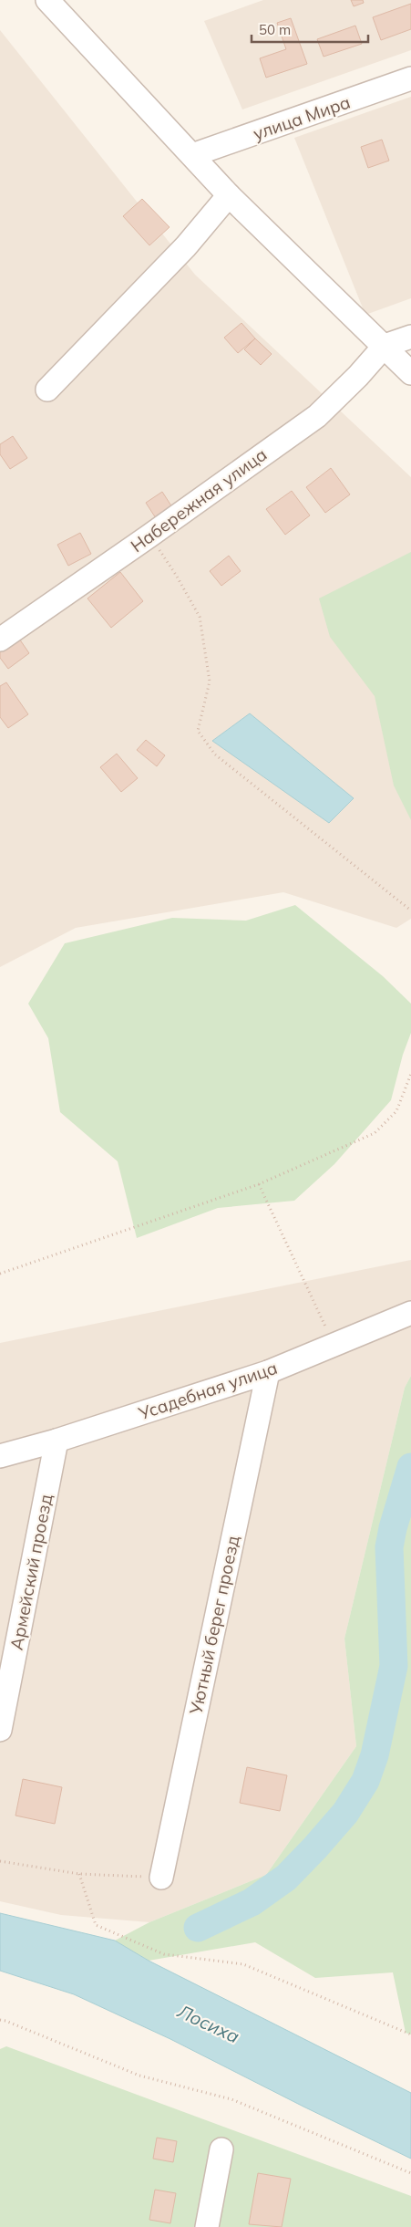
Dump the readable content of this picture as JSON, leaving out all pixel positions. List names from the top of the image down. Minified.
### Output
{"streets":{"street":["улица Мира","Набережная улица","Усадебная улица","Армейский проезд","Уютный берег проезд"]},"crossings":[["Усадебная улица","Армейский проезд"],["Усадебная улица","Уютный берег проезд"]],"water":["Лосиха"],"scale_bar":"50 m"}
